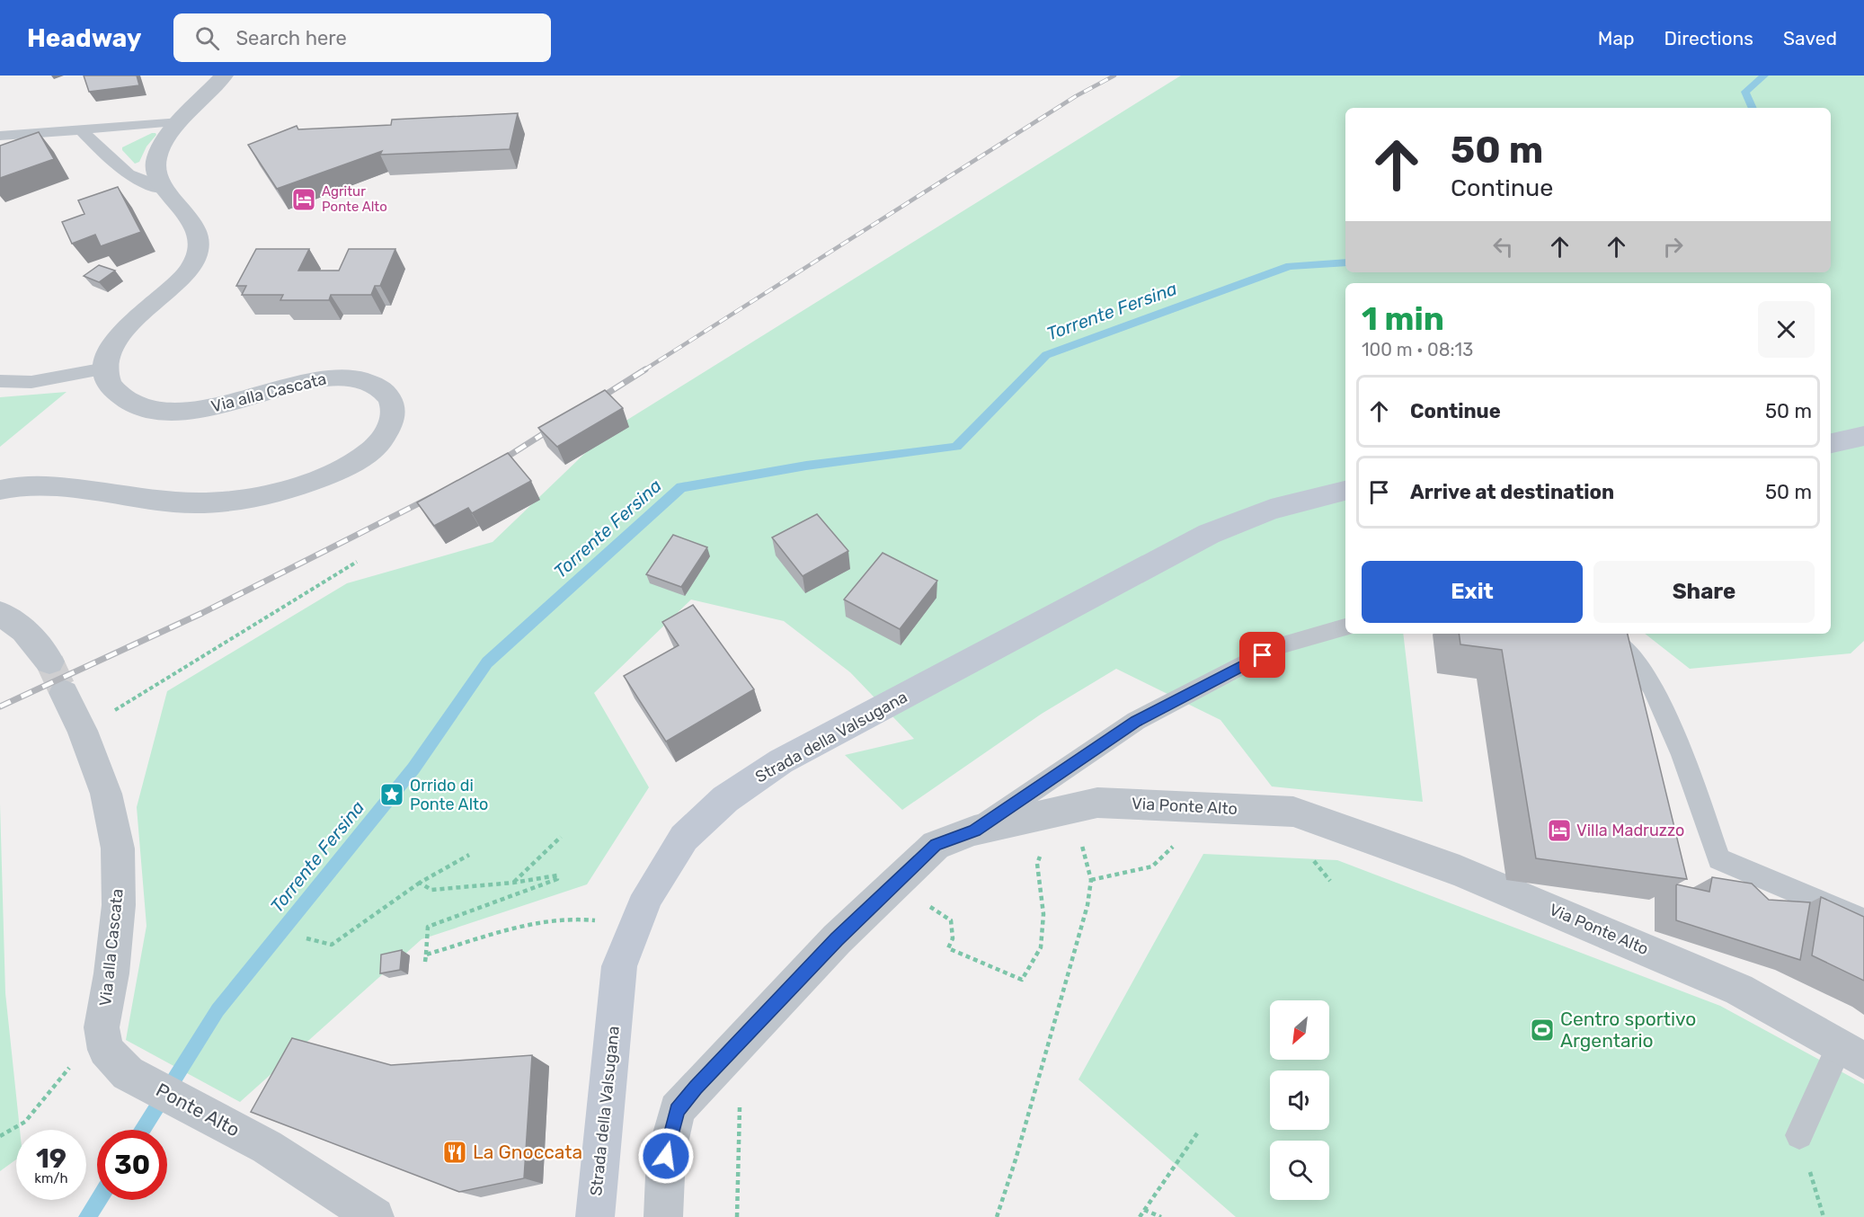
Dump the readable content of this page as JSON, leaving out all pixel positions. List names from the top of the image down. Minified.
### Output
{"streets":{"main road":["Strada della Valsugana"],"street":["Via alla Cascata","Via Ponte Alto","Ponte Alto"]},"crossings":[["Via alla Cascata","Ponte Alto"]],"water":["Torrente Fersina"],"places":{"hotel":["Agritur Ponte Alto","Villa Madruzzo"],"place":["Orrido di Ponte Alto"],"sports":["Centro sportivo Argentario"],"restaurant":["La Gnoccata"]},"north":"bottom left","page":{"header":"Headway","search":"Search here","nav":["Map","Directions","Saved"],"turn":["50 m","Continue"],"heading":["1 min","100 m · 08:13"],"list":[{"name":"Continue","value":"50 m"},{"name":"Arrive at destination","value":"50 m"}],"buttons":["Exit","Share"],"speed":"19 km/h","limit":"30"}}
